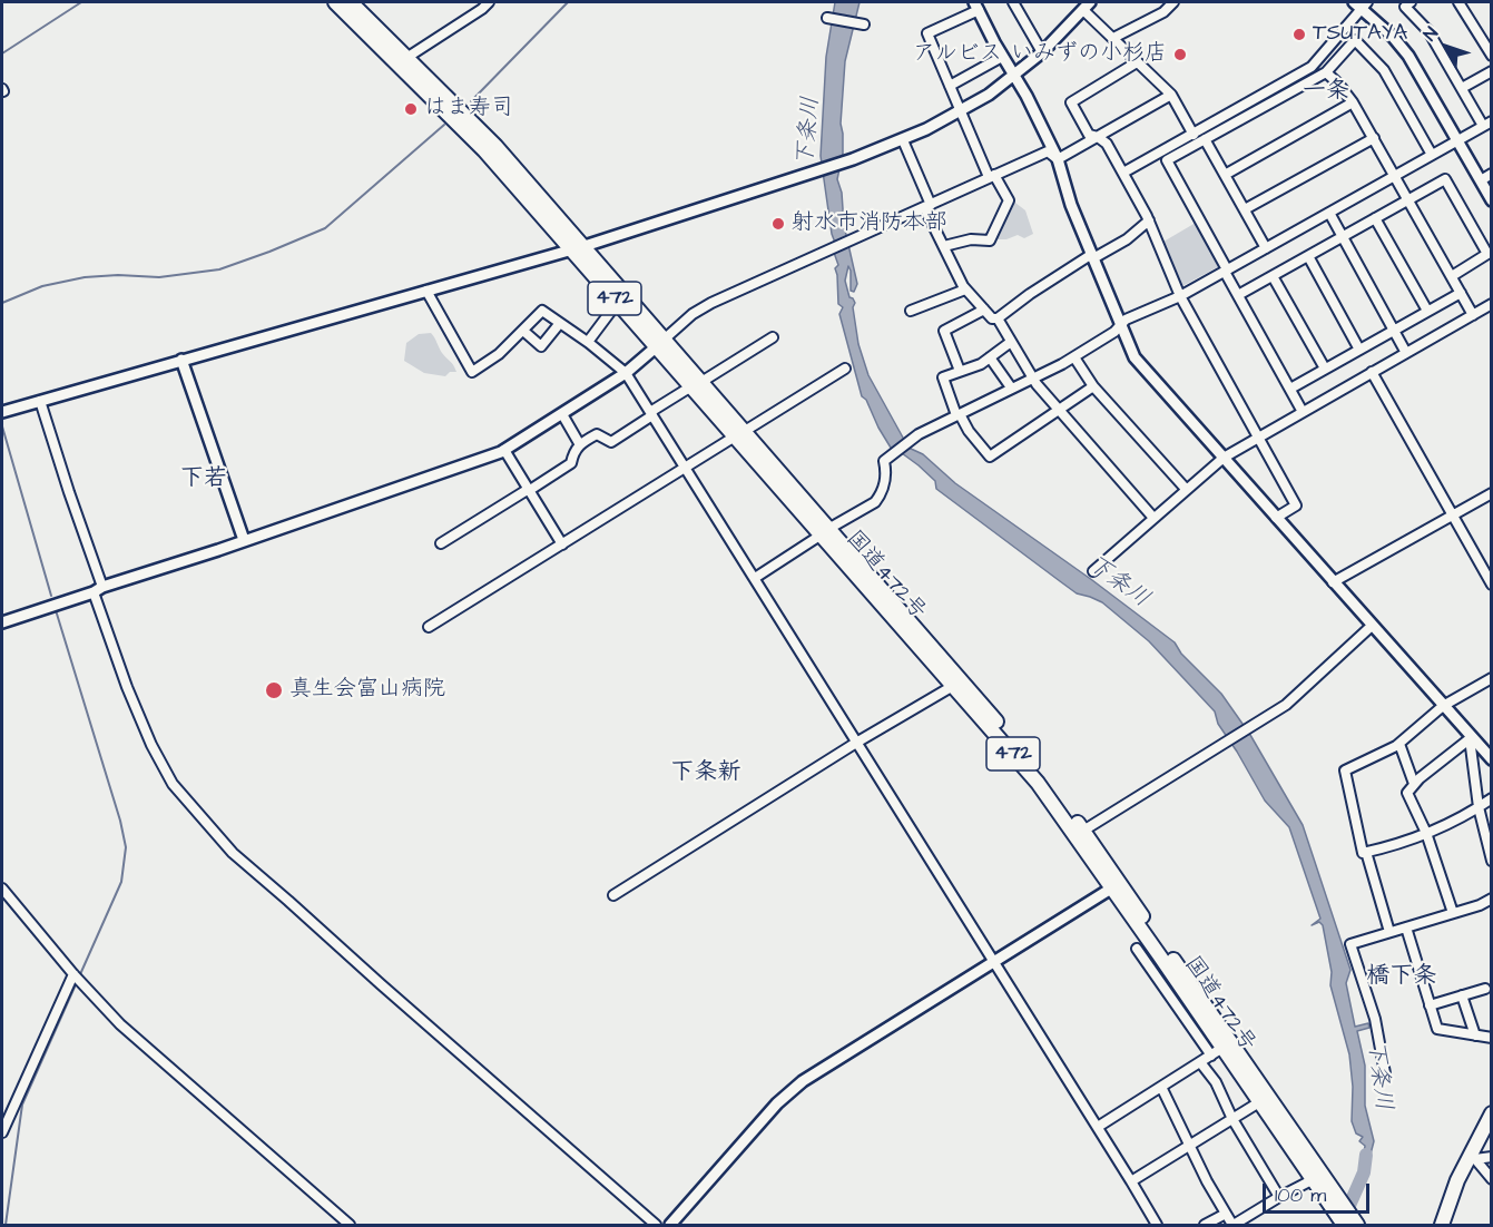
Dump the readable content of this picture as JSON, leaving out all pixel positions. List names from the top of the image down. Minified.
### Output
{"streets":{"main road":["472","国道472号"]},"districts":["一条","下若","下条新","橋下条"],"water":["下条川"],"places":["TSUTAYA","アルビス いみずの小杉店","はま寿司","射水市消防本部","真生会富山病院"],"scale_bar":"100 m","north":"top left"}
